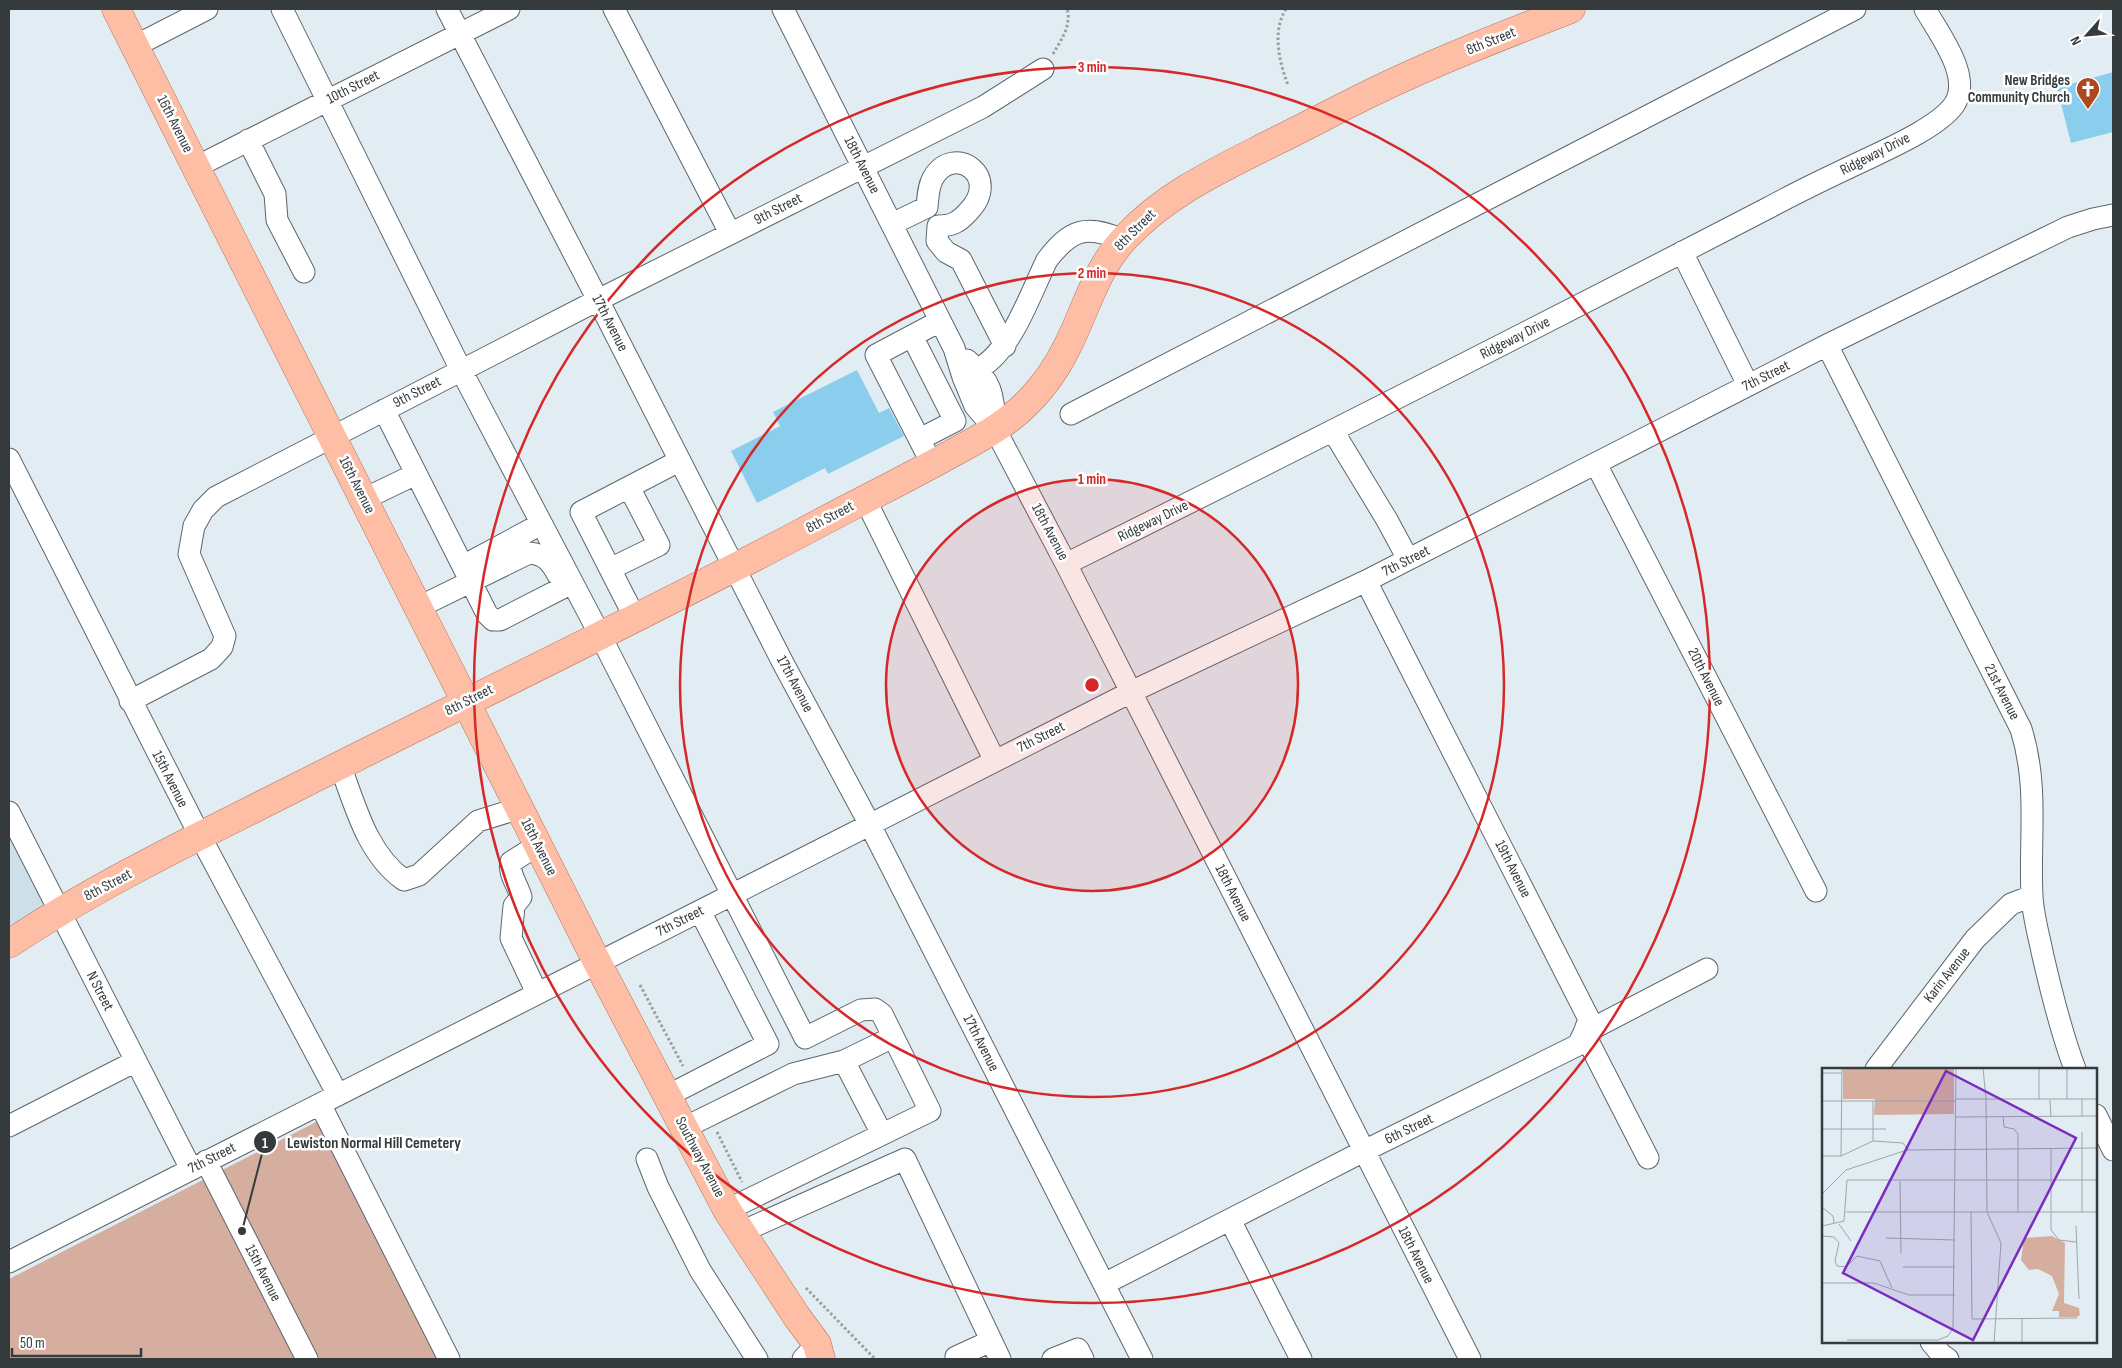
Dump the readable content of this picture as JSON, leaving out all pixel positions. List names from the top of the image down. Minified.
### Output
{"streets":{"main road":["8th Street","16th Avenue","Southway Avenue"],"street":["10th Street","Ridgeway Drive","18th Avenue","9th Street","17th Avenue","7th Street","20th Avenue","21st Avenue","15th Avenue","19th Avenue","Karin Avenue","N Street","6th Street"]},"crossings":[["8th Street","16th Avenue"],["8th Street","18th Avenue"],["8th Street","17th Avenue"],["8th Street","15th Avenue"],["8th Street","N Street"],["10th Street","16th Avenue"],["10th Street","17th Avenue"],["16th Avenue","9th Street"],["16th Avenue","7th Street"],["16th Avenue","Southway Avenue"],["Ridgeway Drive","18th Avenue"],["18th Avenue","9th Street"],["18th Avenue","7th Street"],["18th Avenue","6th Street"],["9th Street","17th Avenue"],["9th Street","15th Avenue"],["17th Avenue","7th Street"],["17th Avenue","6th Street"],["7th Street","20th Avenue"],["7th Street","21st Avenue"],["7th Street","15th Avenue"],["7th Street","19th Avenue"],["7th Street","N Street"],["7th Street","Southway Avenue"],["21st Avenue","Karin Avenue"],["15th Avenue","N Street"],["19th Avenue","6th Street"]],"places":{"church":["New Bridges Community Church"],"other":["Lewiston Normal Hill Cemetery"]},"scale_bar":"50 m","north":"bottom left","rings":["3 min","2 min","1 min"]}
